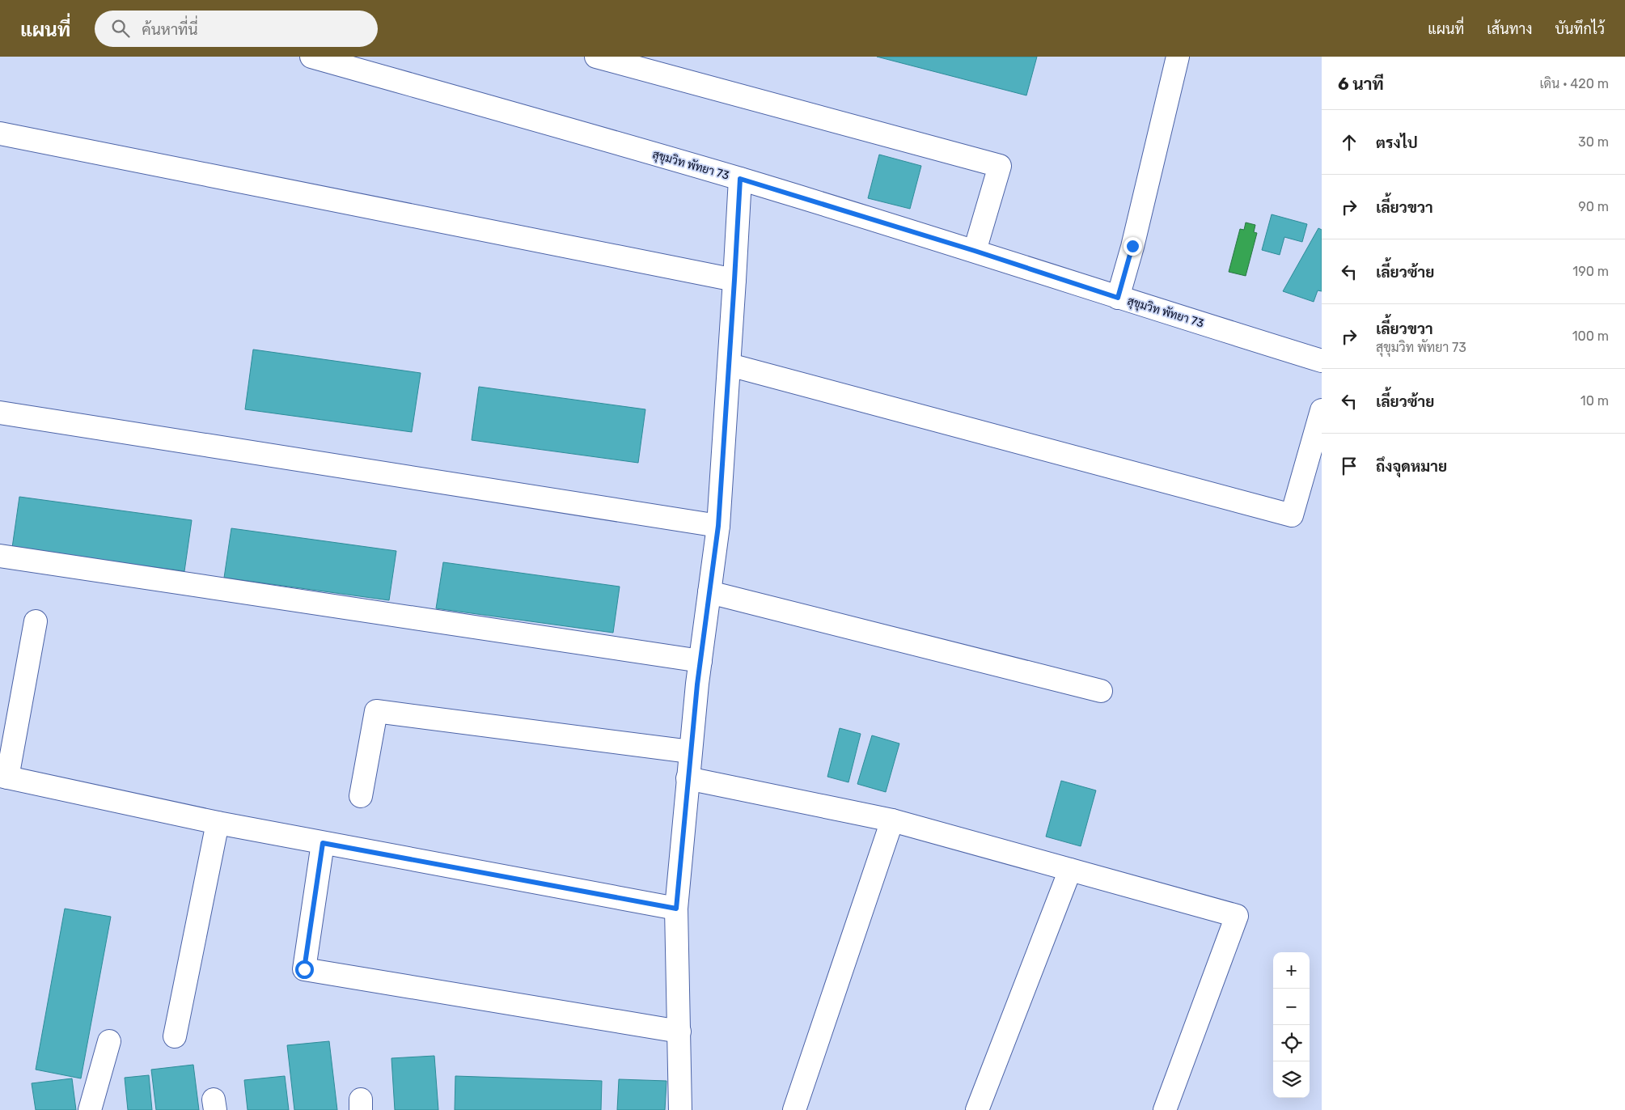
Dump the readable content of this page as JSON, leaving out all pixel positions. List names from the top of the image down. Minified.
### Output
{"streets":{"street":["สุขุมวิท พัทยา 73"]},"page":{"header":"แผนที่","search":"ค้นหาที่นี่","nav":["แผนที่","เส้นทาง","บันทึกไว้"],"heading":["6 นาที","เดิน · 420 m"],"list":[["ตรงไป","30 m"],["เลี้ยวขวา","90 m"],["เลี้ยวซ้าย","190 m"],["เลี้ยวขวา","สุขุมวิท พัทยา 73","100 m"],["เลี้ยวซ้าย","10 m"],"ถึงจุดหมาย"],"map_buttons":["+","−"]}}
